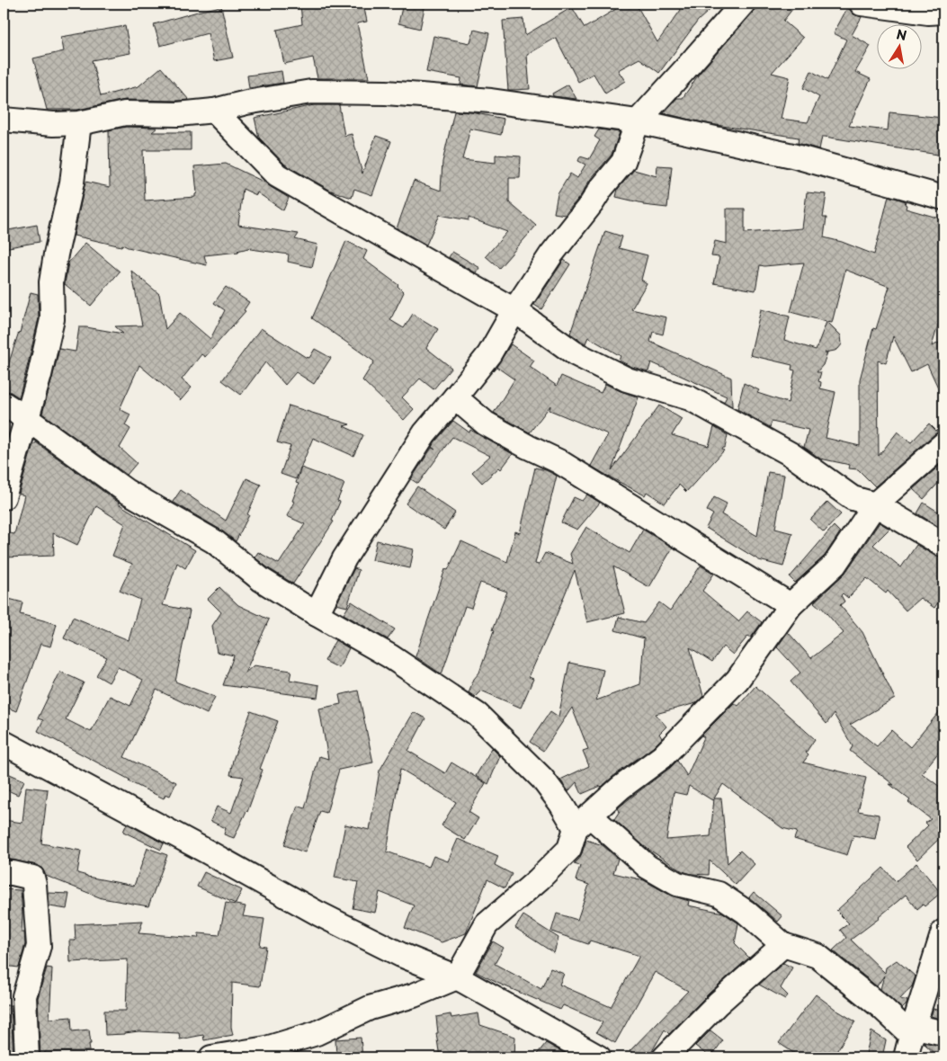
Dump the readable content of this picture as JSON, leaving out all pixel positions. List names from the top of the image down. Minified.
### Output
{"north":"top"}
